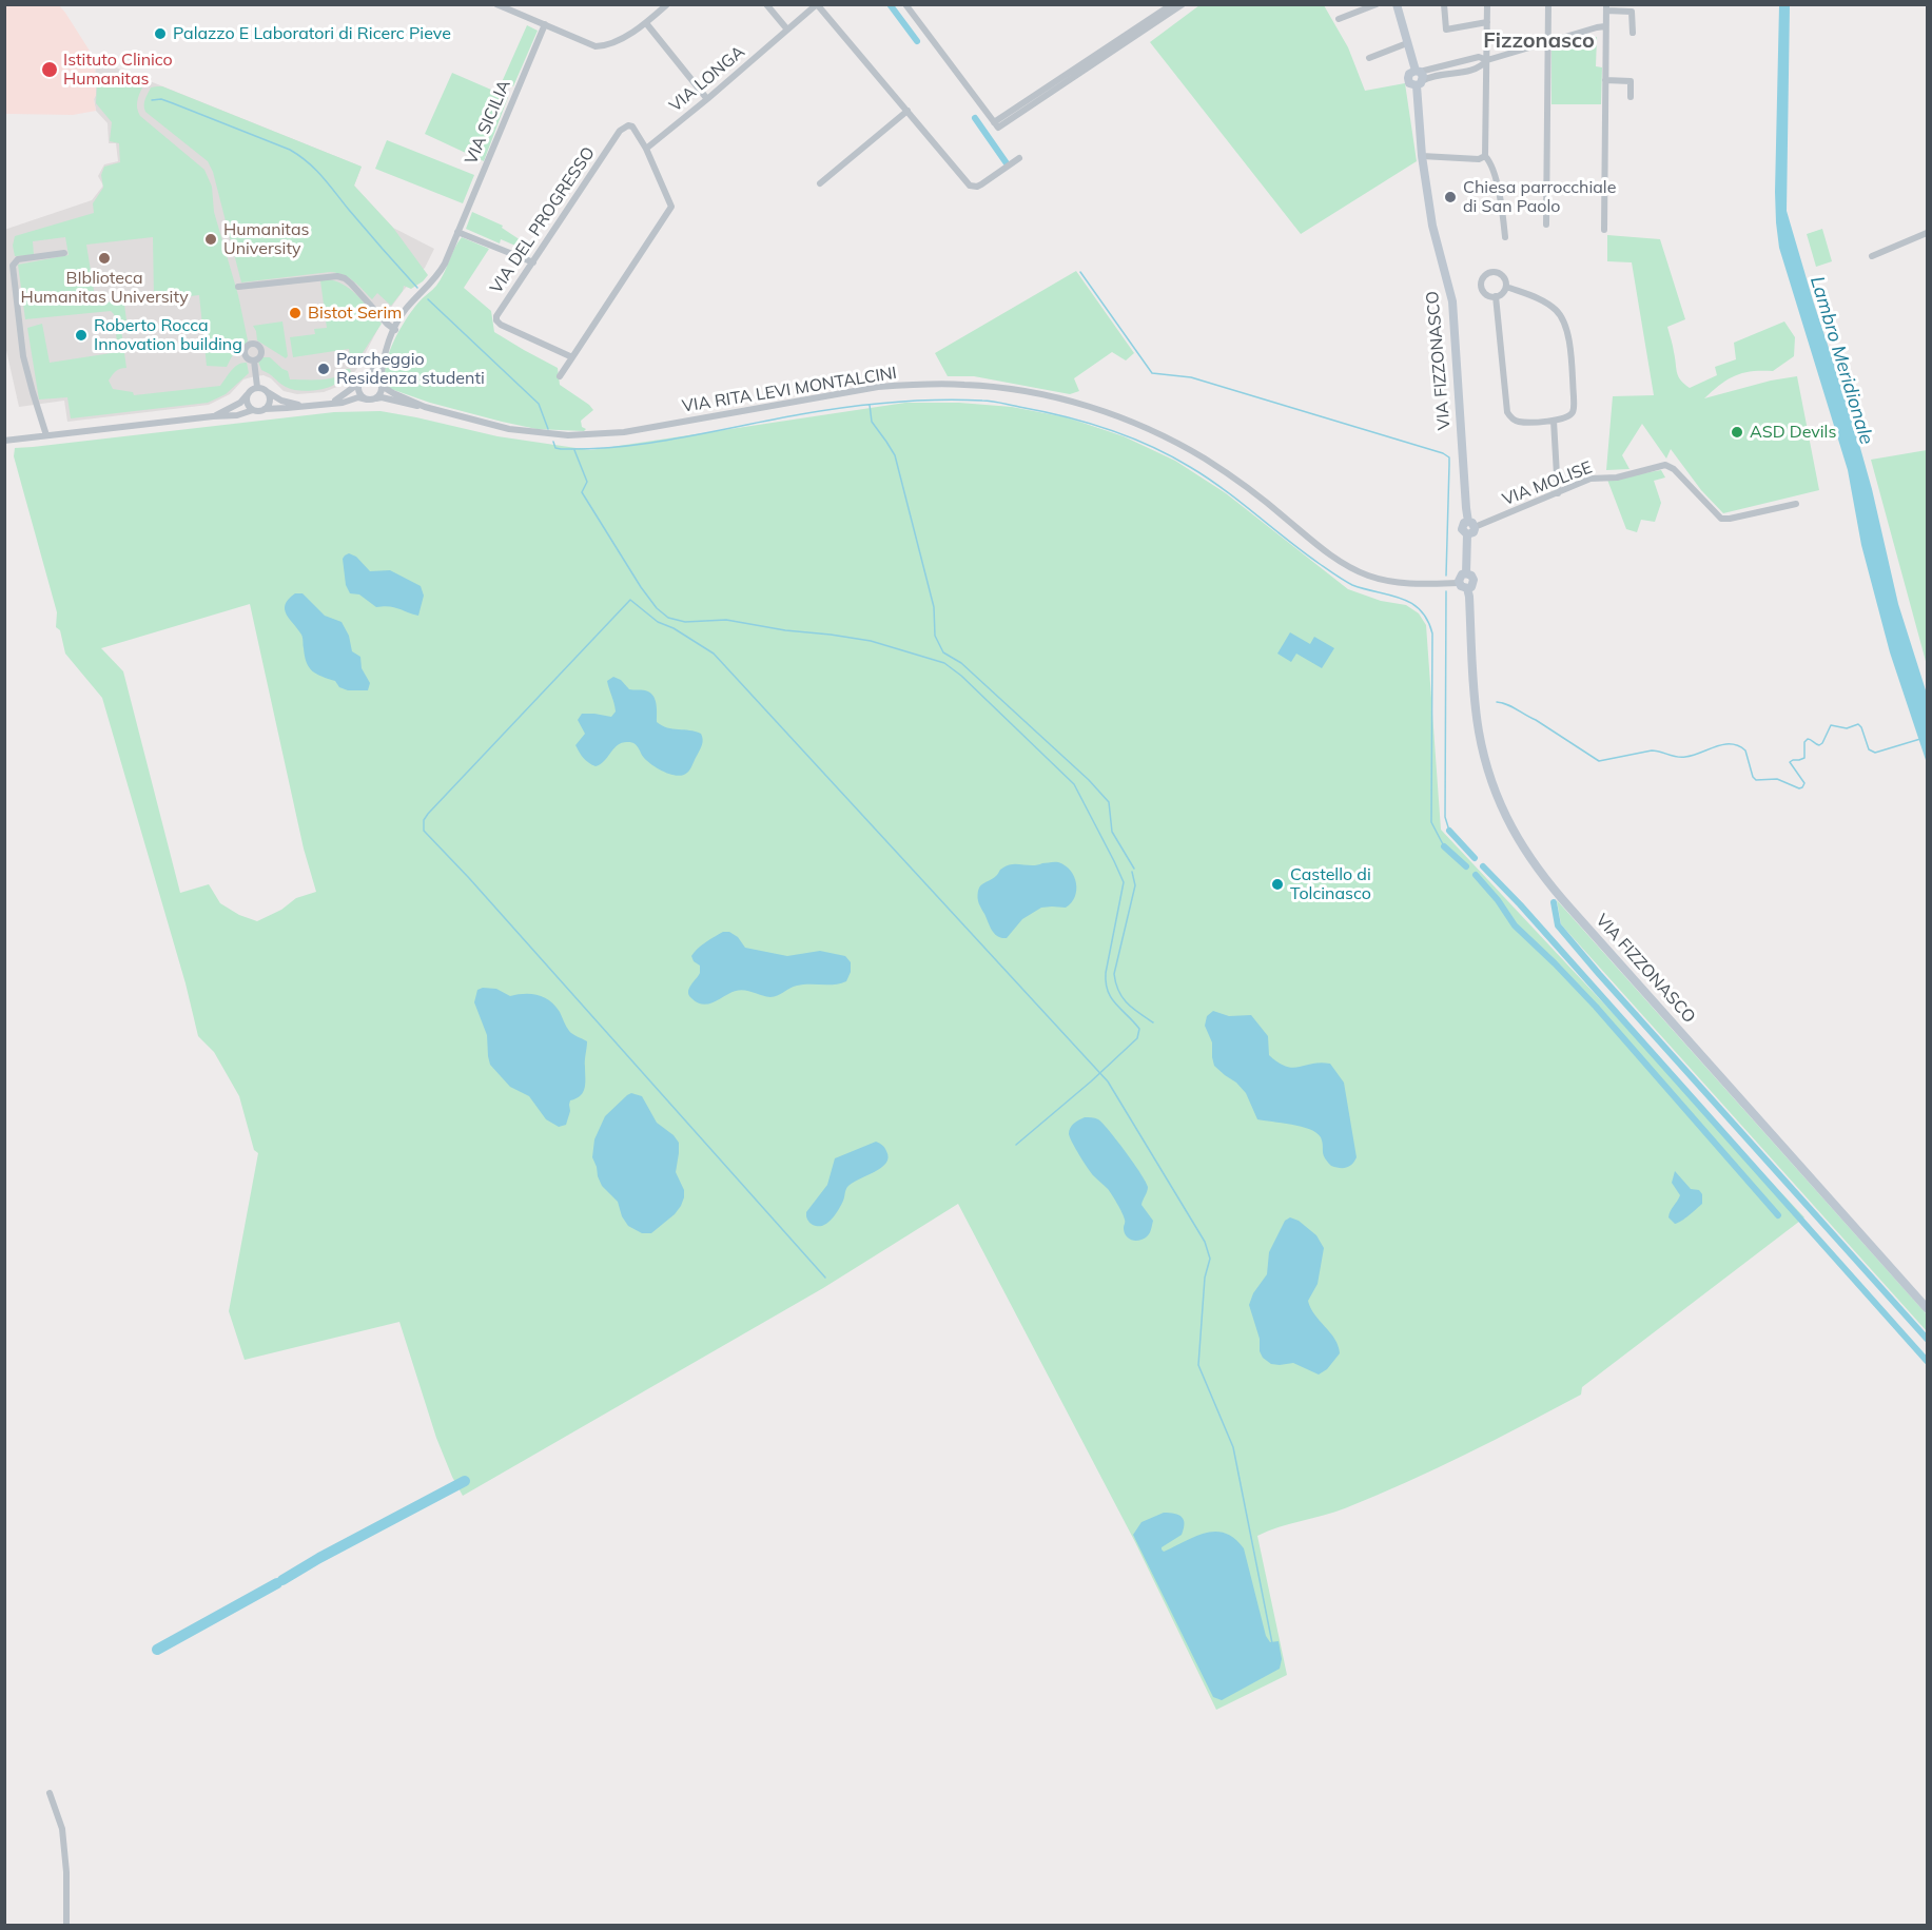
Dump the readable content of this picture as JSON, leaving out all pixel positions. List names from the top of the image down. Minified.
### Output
{"streets":{"main road":["VIA FIZZONASCO"],"street":["VIA LONGA","VIA SICILIA","VIA DEL PROGRESSO","VIA RITA LEVI MONTALCINI","VIA MOLISE"]},"crossings":[["VIA LONGA","VIA DEL PROGRESSO"],["VIA FIZZONASCO","VIA RITA LEVI MONTALCINI"],["VIA FIZZONASCO","VIA MOLISE"]],"districts":["Fizzonasco"],"water":["Lambro Meridionale"],"places":["Palazzo E Laboratori di Ricerc Pieve","Istituto Clinico Humanitas","Chiesa parrocchiale di San Paolo","Humanitas University","BIblioteca Humanitas University","Bistot Serim","Roberto Rocca Innovation building","Parcheggio Residenza studenti","ASD Devils","Castello di Tolcinasco"]}
